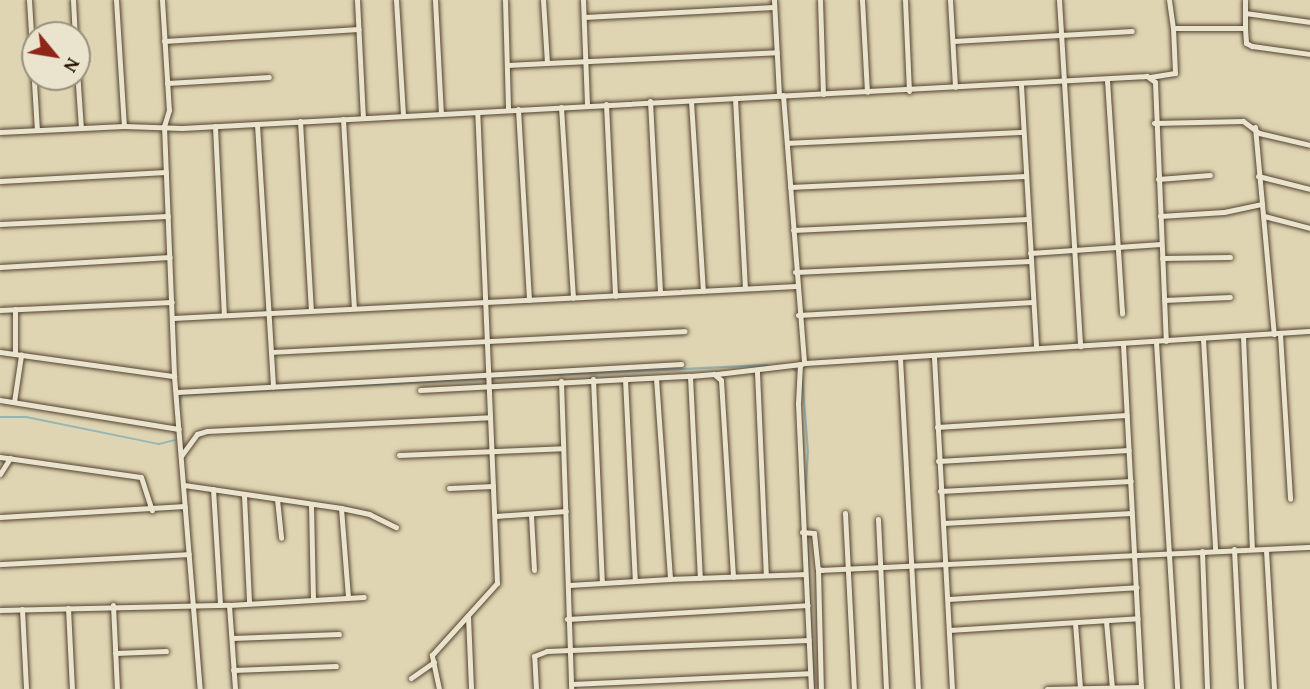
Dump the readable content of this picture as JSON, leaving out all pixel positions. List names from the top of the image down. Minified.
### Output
{"north":"bottom right"}
